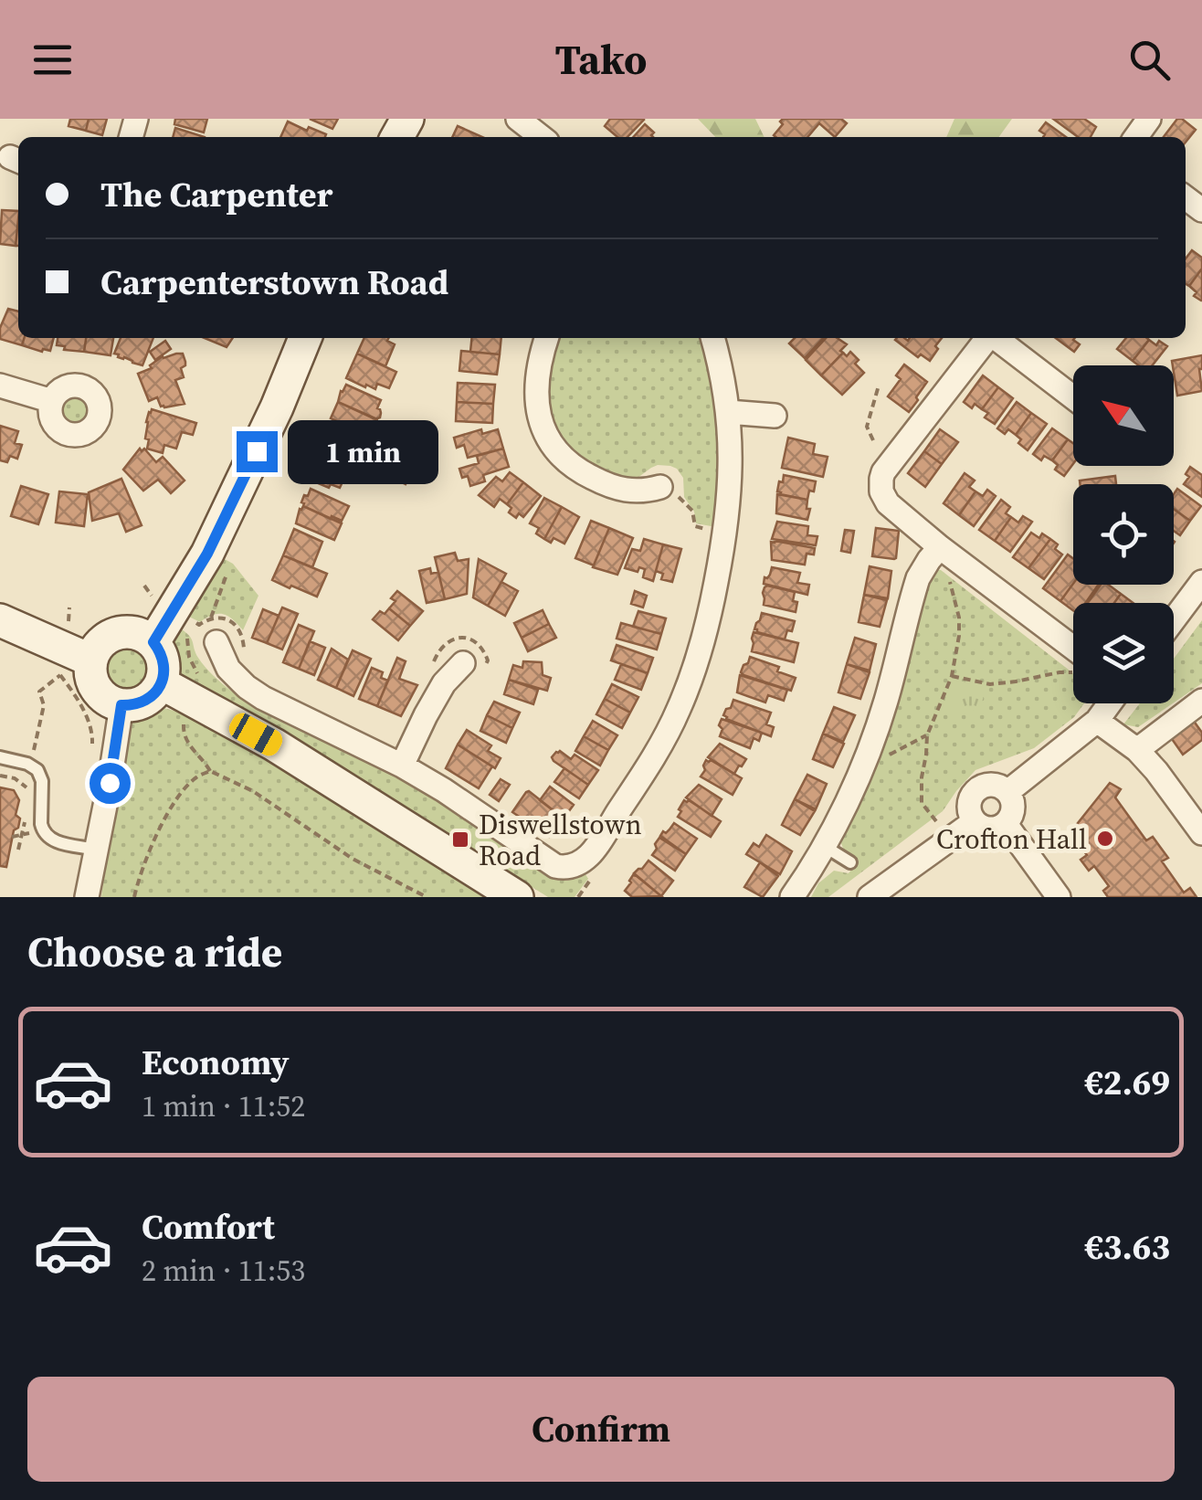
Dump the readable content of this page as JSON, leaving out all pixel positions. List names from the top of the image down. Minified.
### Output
{"places":{"other":["Crofton Hall"],"transit":["Diswellstown Road"]},"north":"top left","page":{"header":"Tako","banner":["The Carpenter","Carpenterstown Road"],"bubble":"1 min","heading":"Choose a ride","list":[{"name":"Economy","note":"1 min · 11:52","value":"€2.69"},{"name":"Comfort","note":"2 min · 11:53","value":"€3.63"}],"buttons":"Confirm"}}
